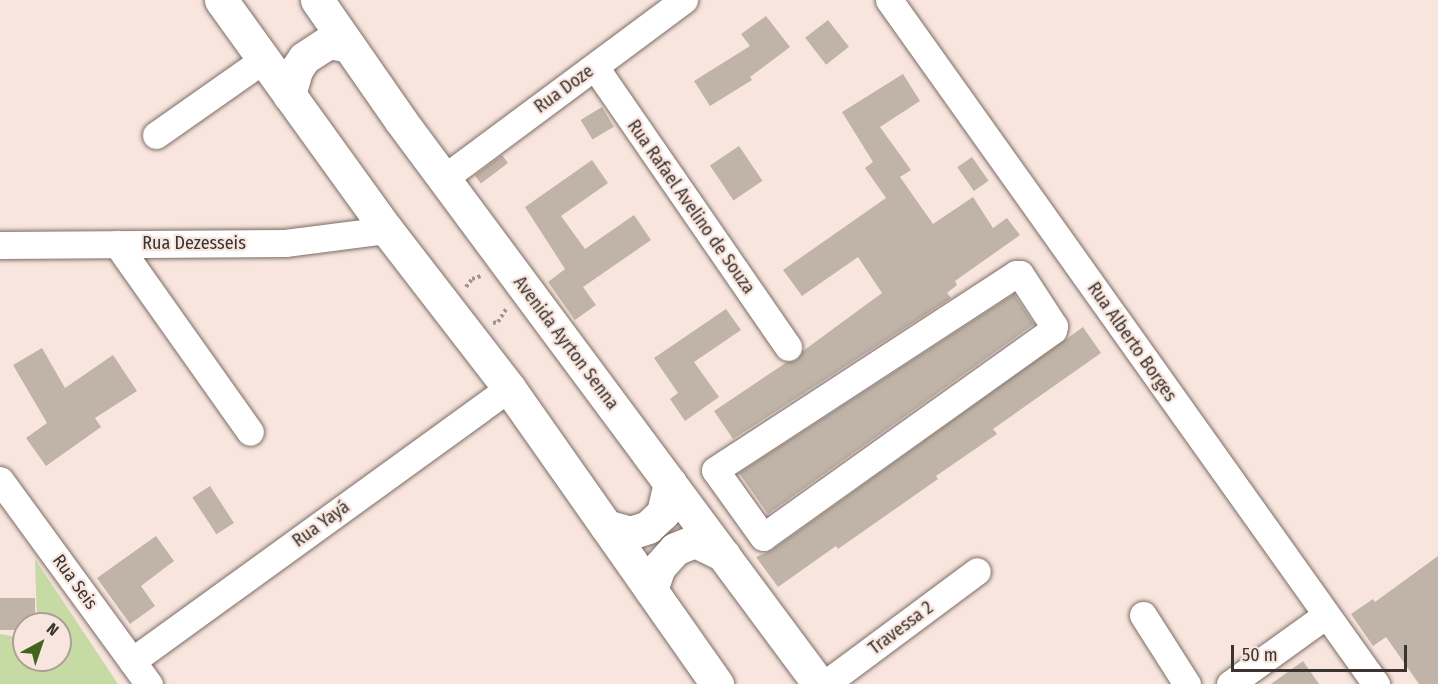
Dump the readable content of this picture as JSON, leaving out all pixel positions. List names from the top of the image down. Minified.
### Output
{"streets":{"street":["Rua Doze","Rua Rafael Avelino de Souza","Rua Dezesseis","Rua Alberto Borges","Avenida Ayrton Senna","Rua Yayá","Rua Seis","Travessa 2"]},"crossings":[["Rua Doze","Rua Rafael Avelino de Souza"],["Rua Doze","Avenida Ayrton Senna"],["Rua Yayá","Rua Seis"]],"scale_bar":"50 m","north":"top right"}
